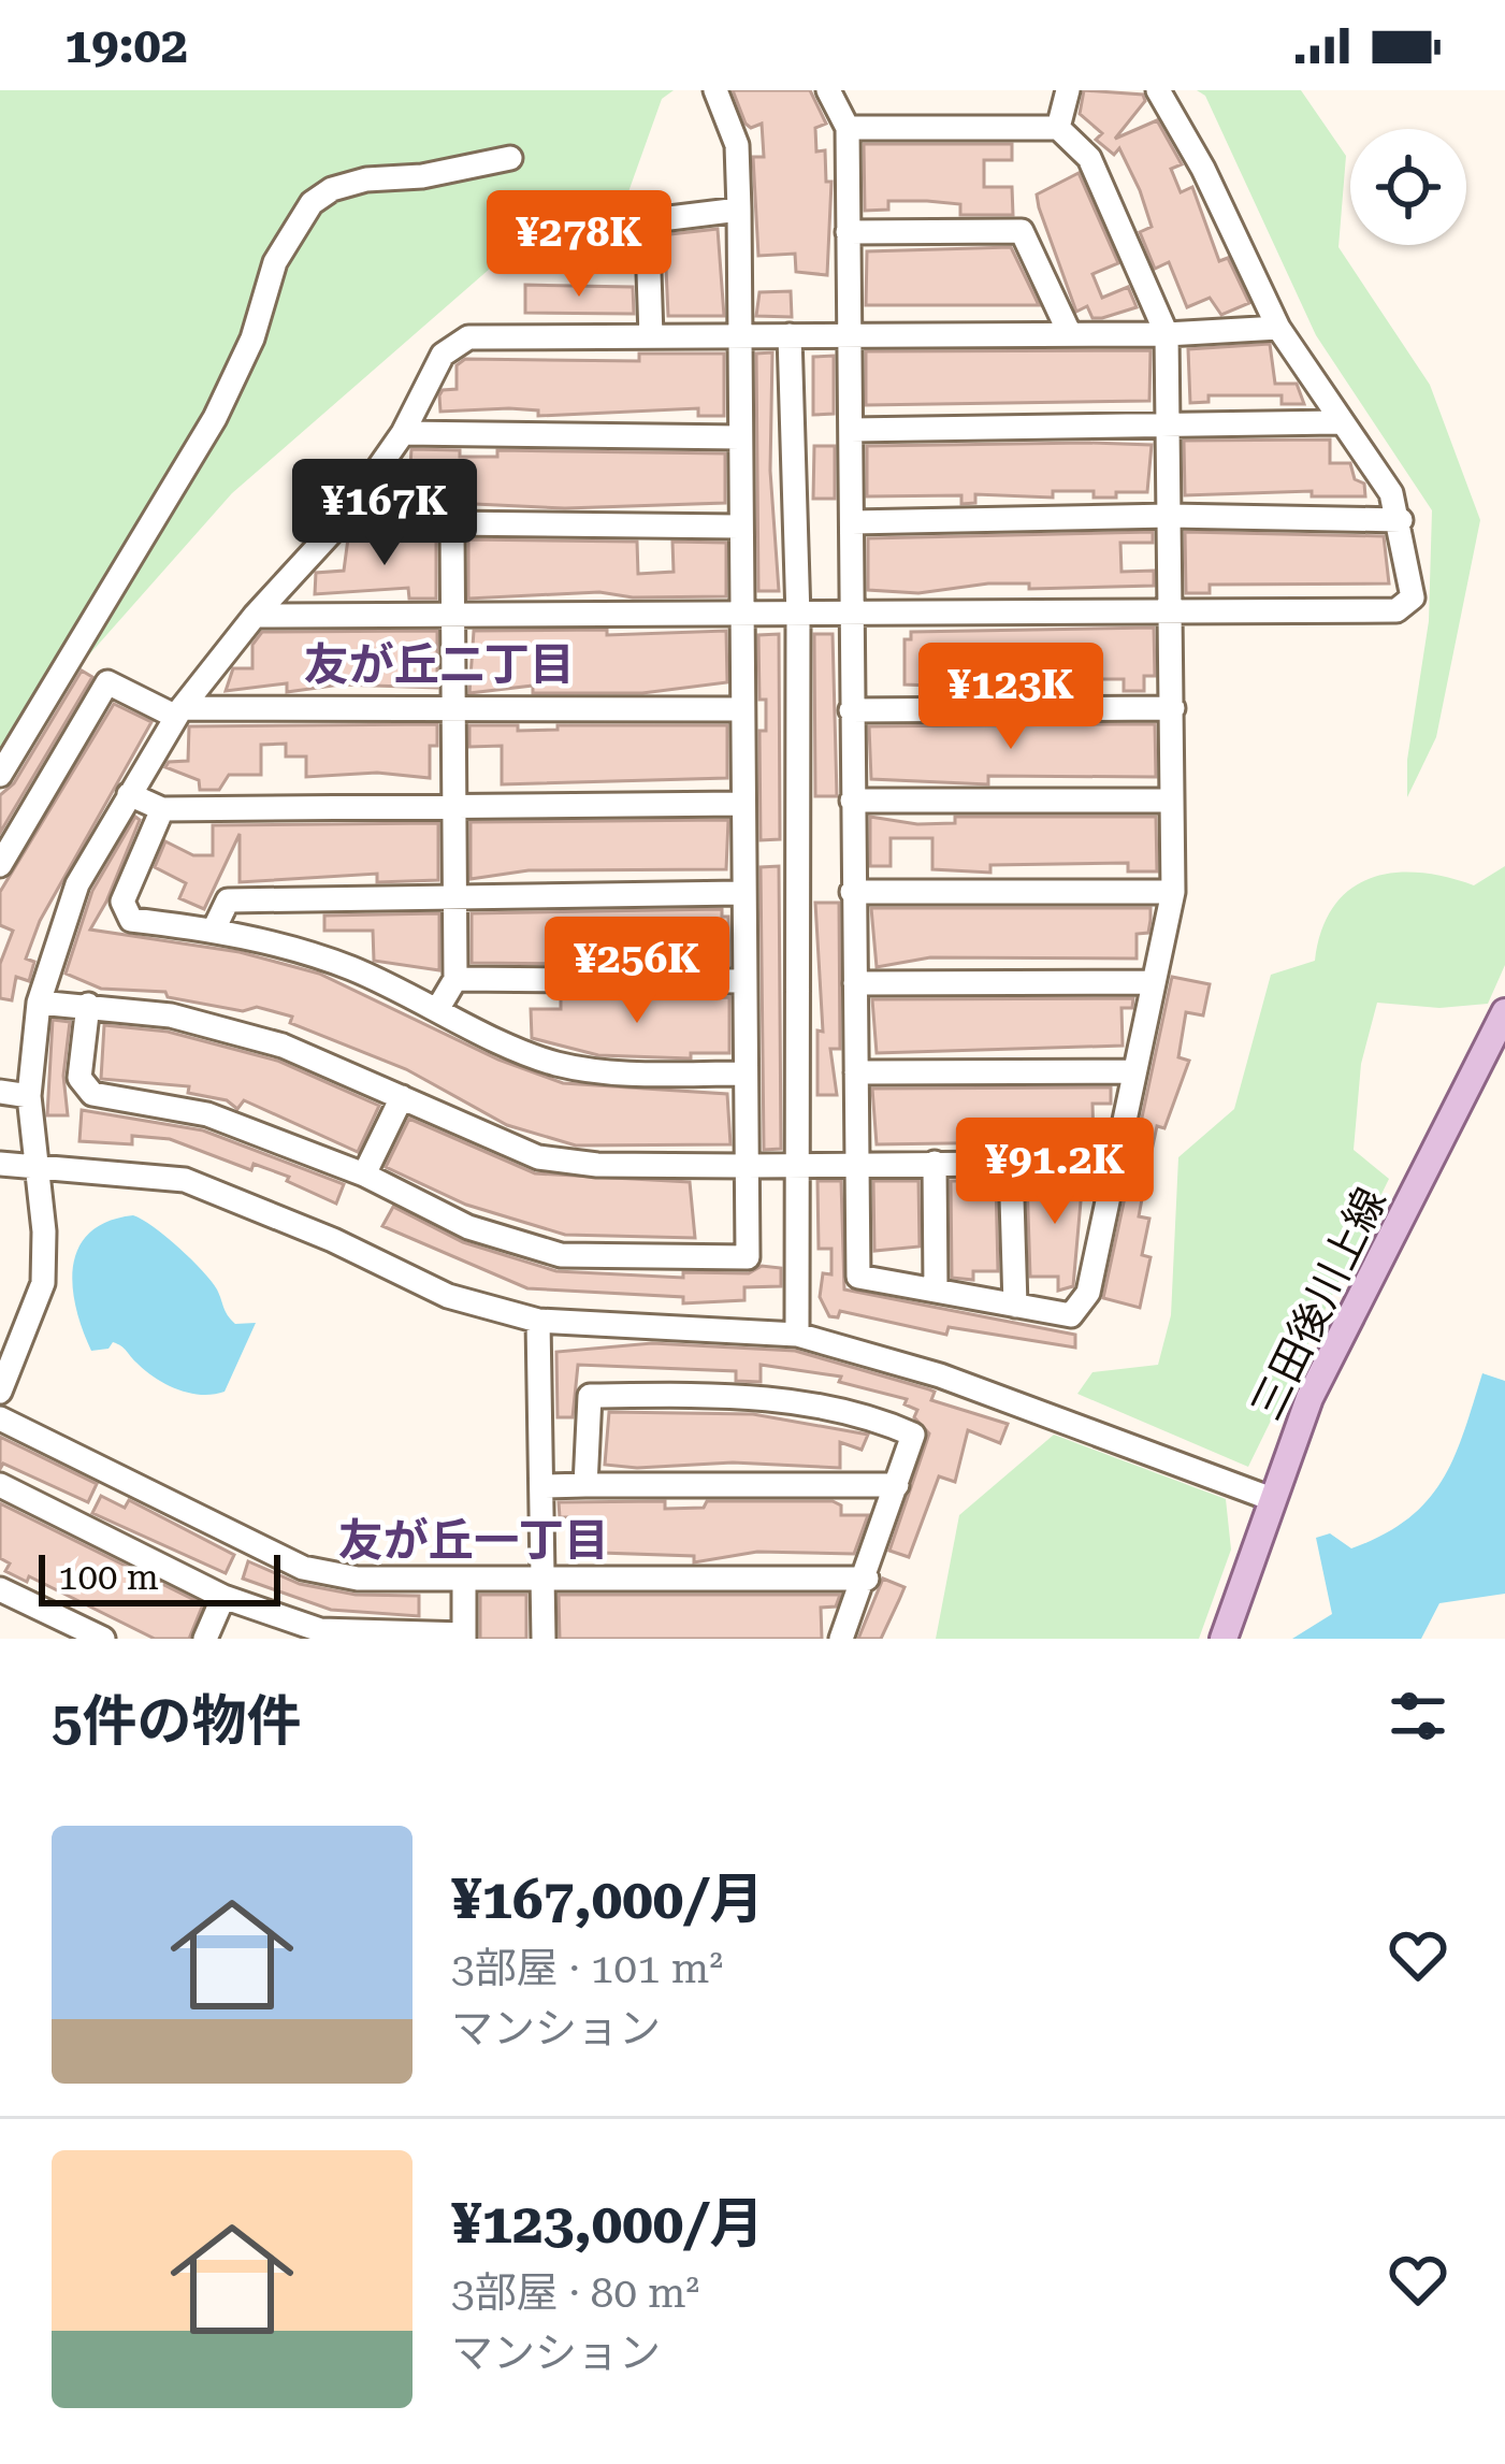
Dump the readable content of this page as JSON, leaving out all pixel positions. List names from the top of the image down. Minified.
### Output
{"streets":{"main road":["三田後川上線"]},"districts":["友が丘二丁目","友が丘一丁目"],"scale_bar":"100 m","page":{"status":"19:02","price":["¥278K","¥167K","¥123K","¥256K","¥91.2K"],"scale":"100 m","heading":"5件の物件","list":[{"name":"¥167,000/月","note":"3部屋 · 101 m² · マンション"},{"name":"¥123,000/月","note":"3部屋 · 80 m² · マンション"}]}}
